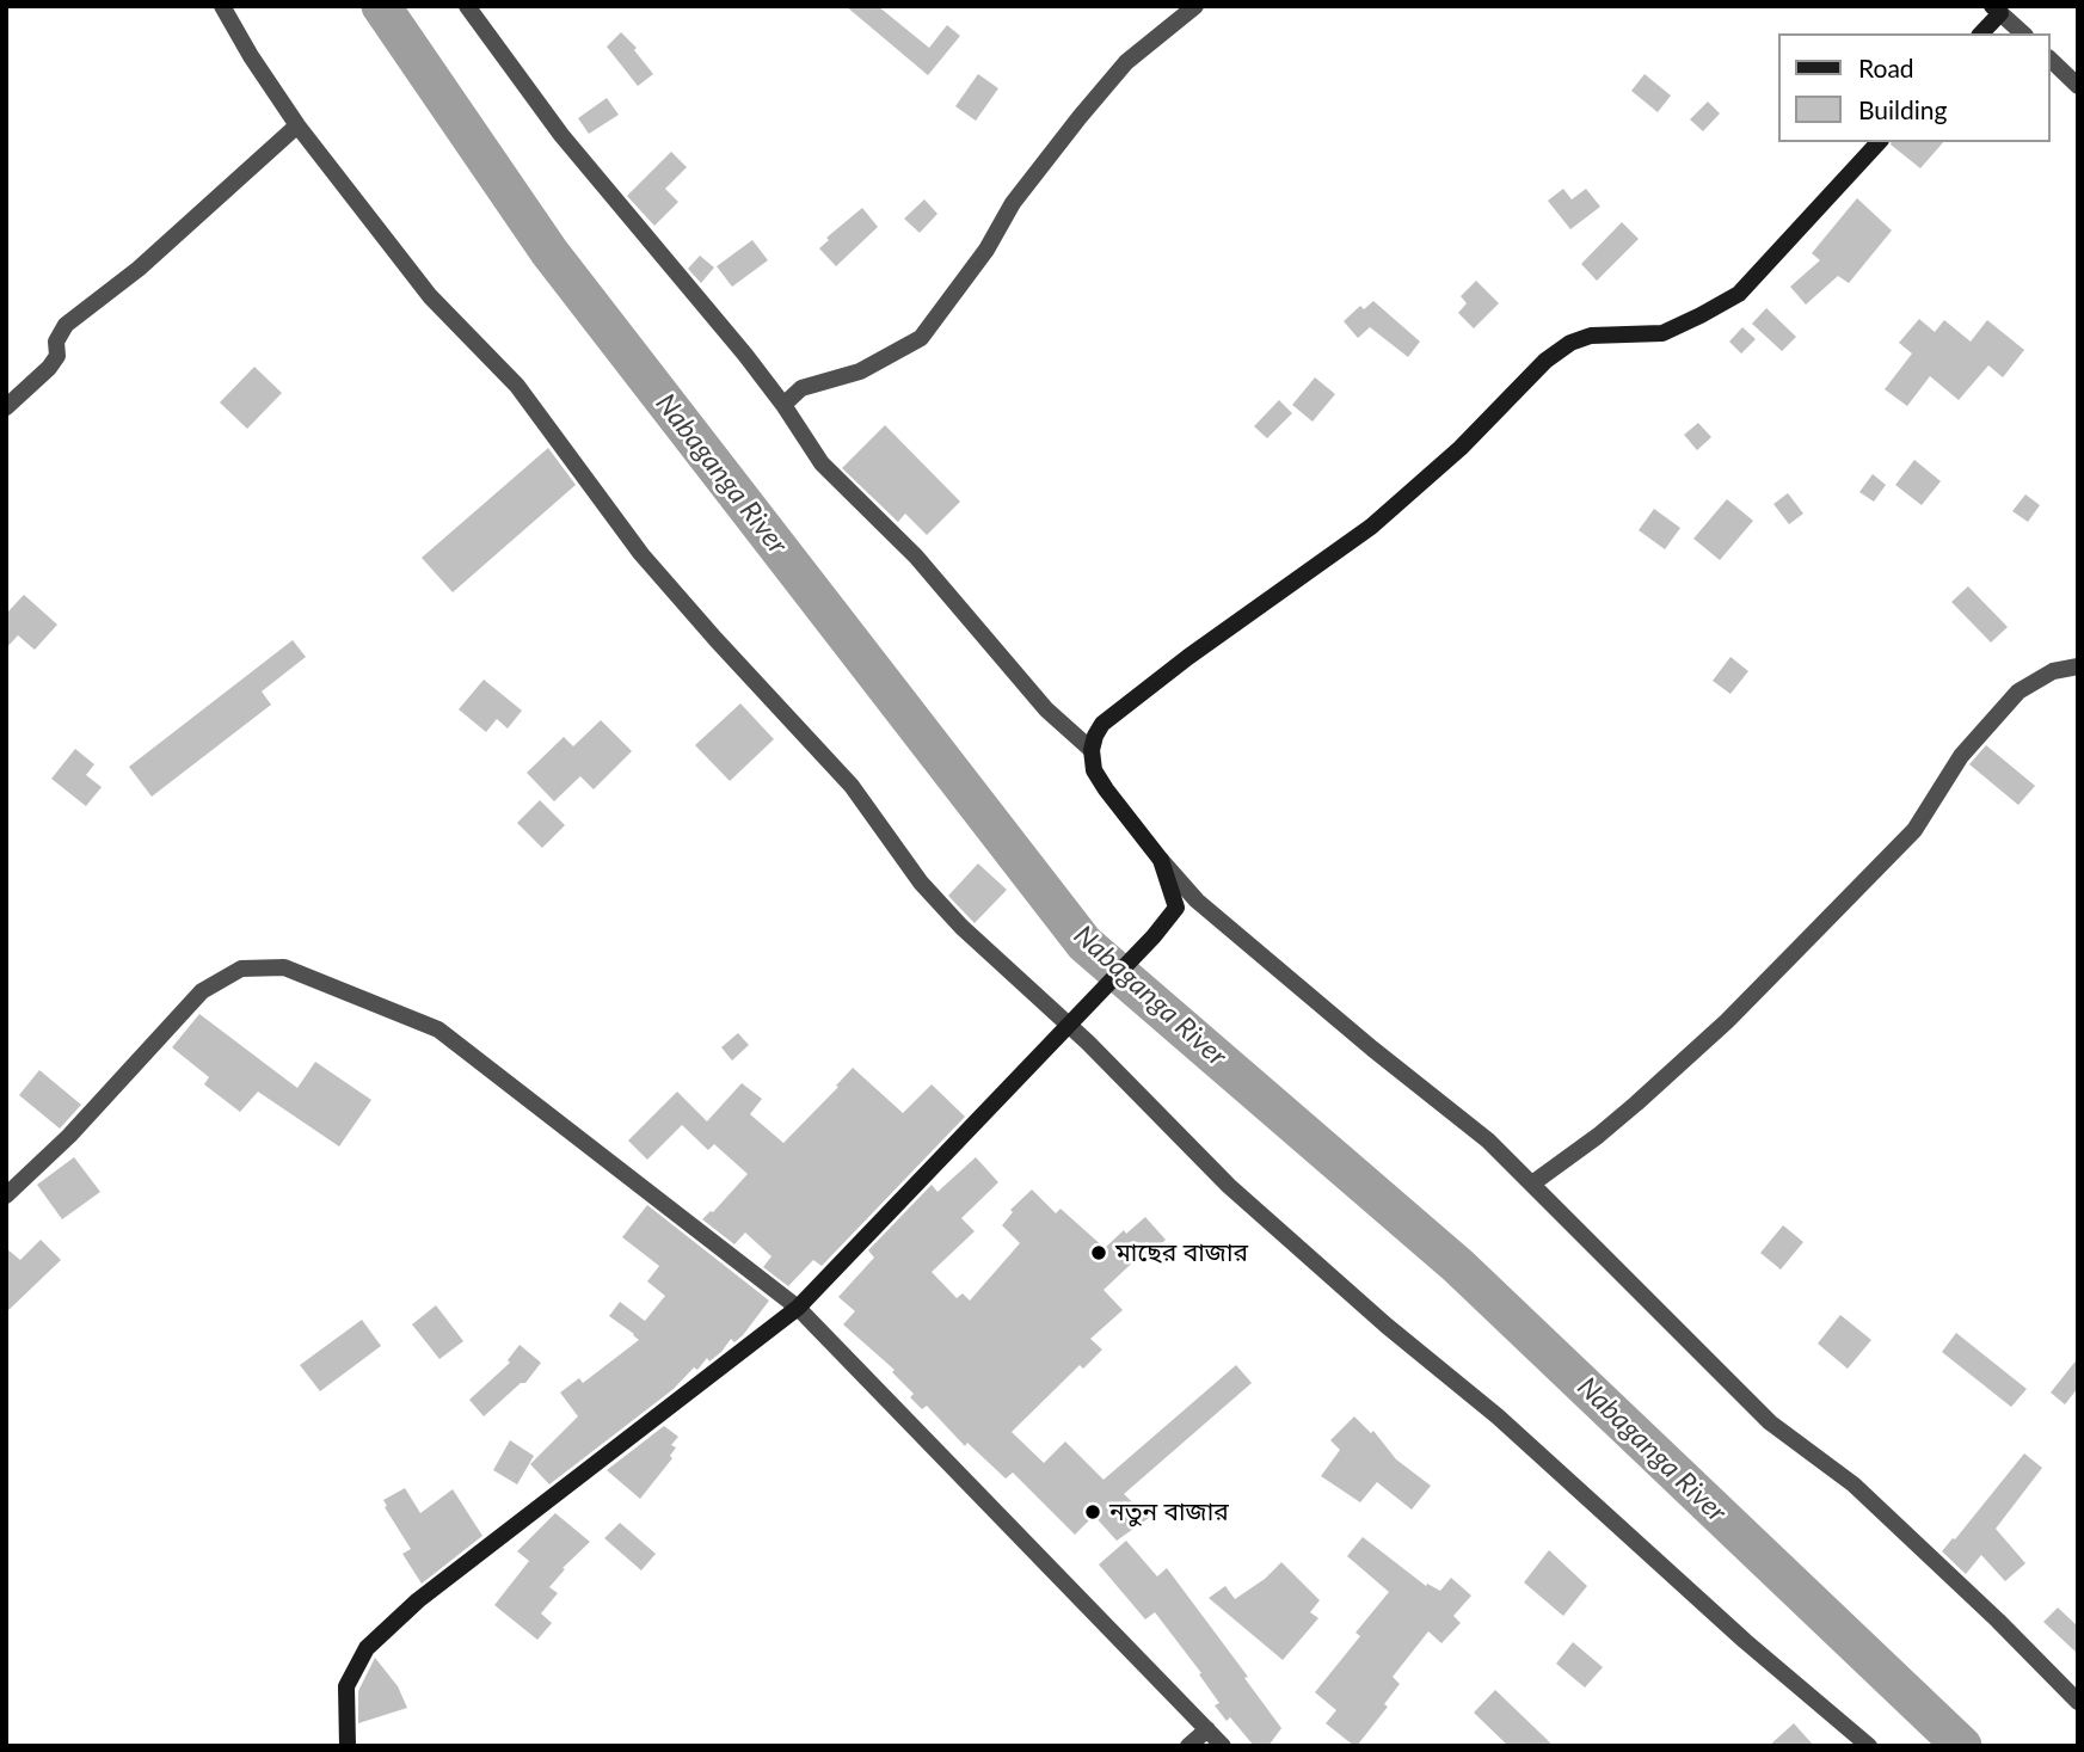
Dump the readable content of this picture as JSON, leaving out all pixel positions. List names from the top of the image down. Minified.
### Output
{"water":["Nabaganga River"],"places":["মাছের বাজার","নতুন বাজার"],"legend":["Road","Building"]}
